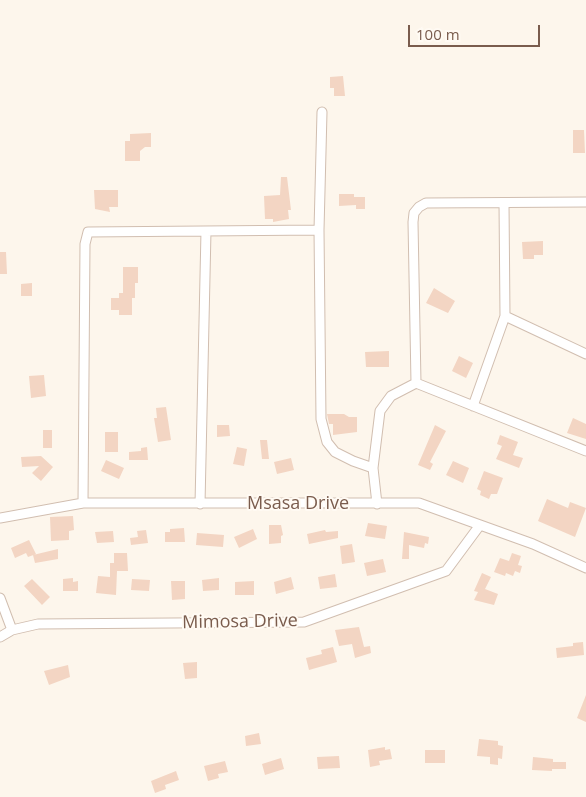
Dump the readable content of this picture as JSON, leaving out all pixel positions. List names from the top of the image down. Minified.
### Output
{"streets":{"street":["Msasa Drive","Mimosa Drive"]},"crossings":[["Msasa Drive","Mimosa Drive"]],"scale_bar":"100 m"}
